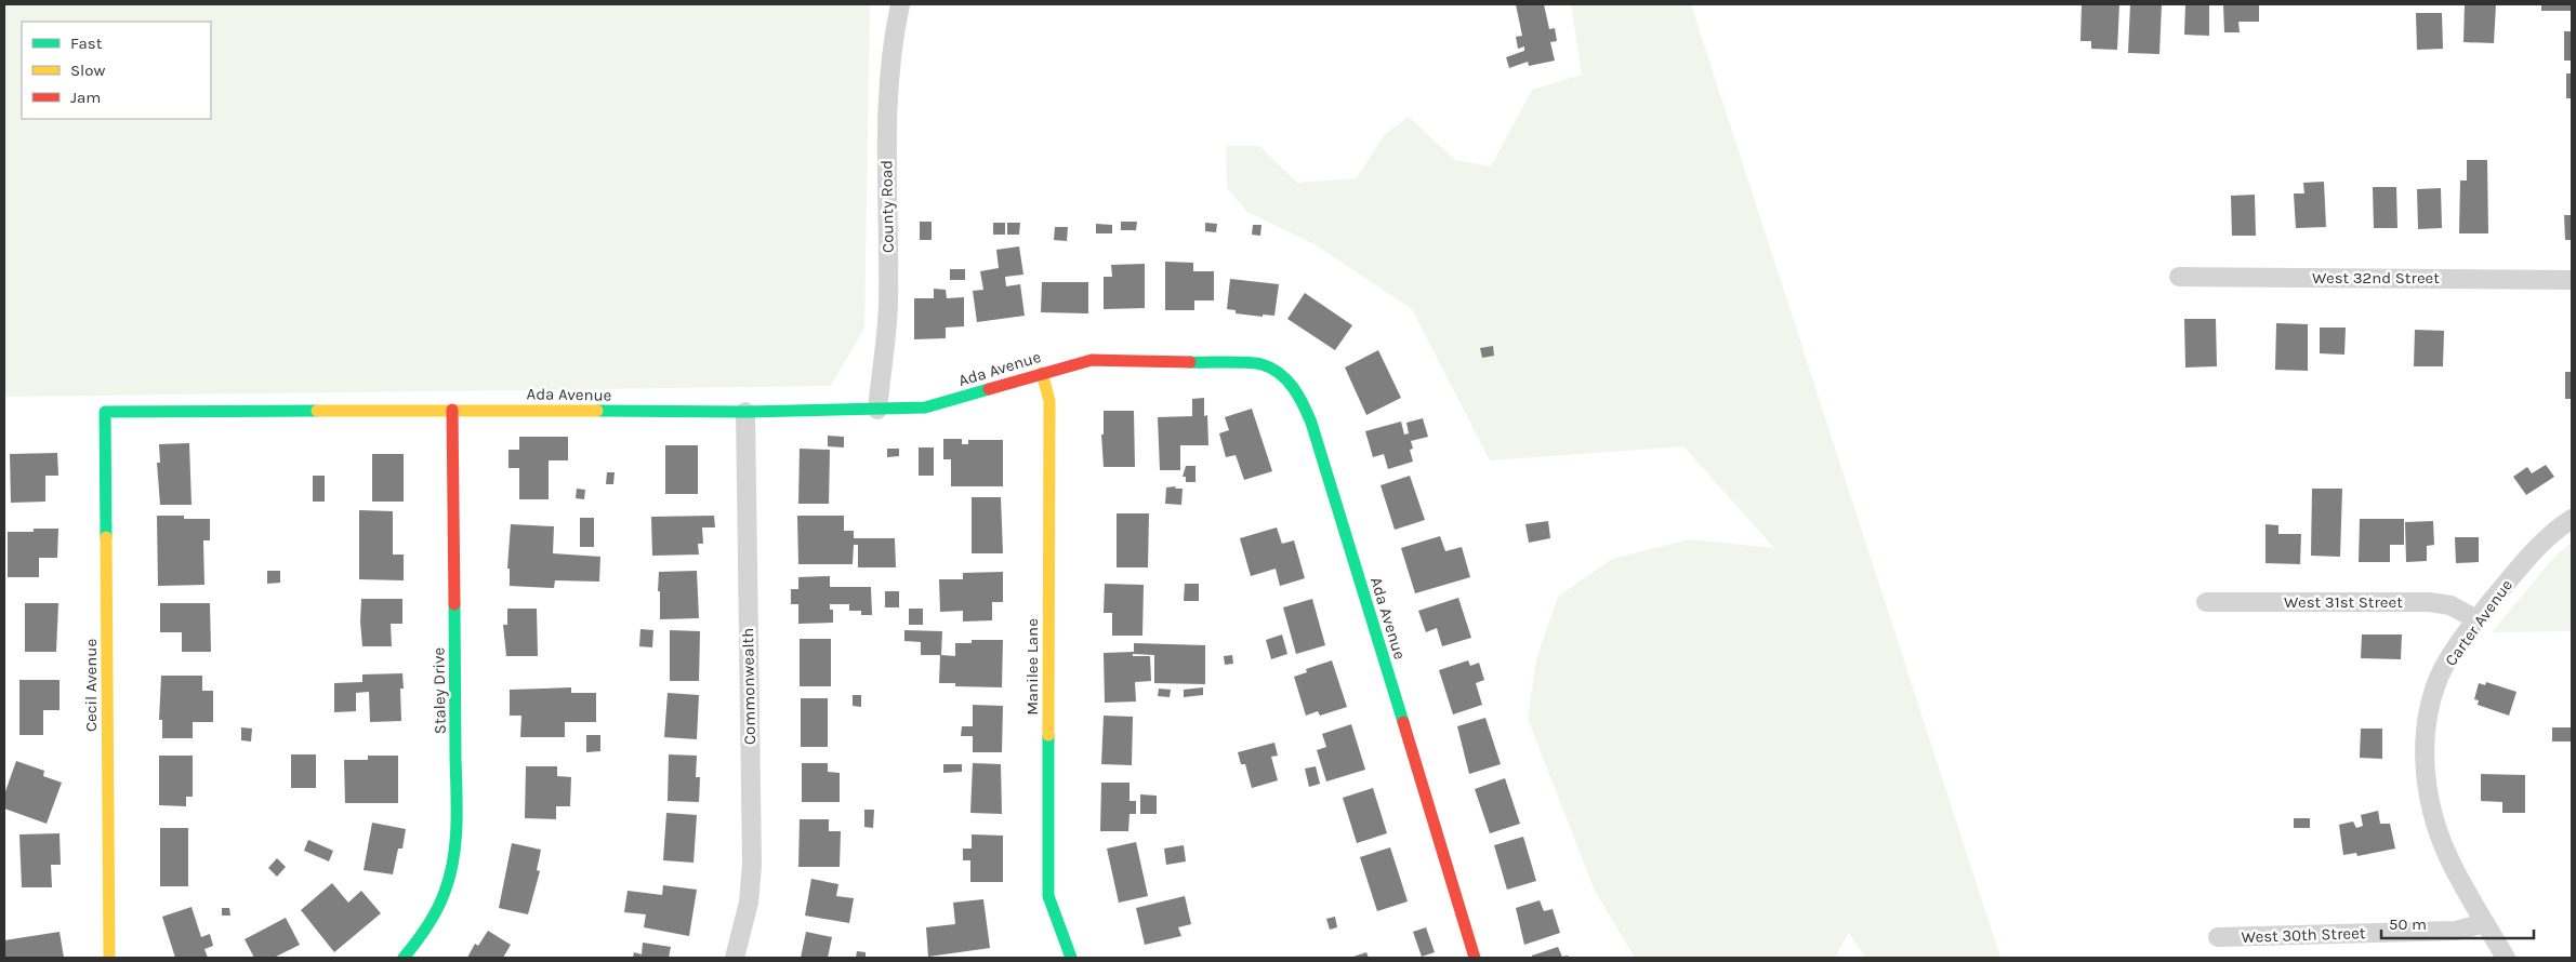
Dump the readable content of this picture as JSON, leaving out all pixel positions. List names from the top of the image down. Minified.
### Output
{"streets":{"street":["County Road","West 32nd Street","Ada Avenue","West 31st Street","Carter Avenue","Manilee Lane","Cecil Avenue","Commonwealth","Staley Drive","West 30th Street"]},"crossings":[["County Road","Ada Avenue"],["Ada Avenue","Manilee Lane"],["Ada Avenue","Cecil Avenue"],["Ada Avenue","Commonwealth"],["Ada Avenue","Staley Drive"],["West 31st Street","Carter Avenue"],["Carter Avenue","West 30th Street"]],"legend":["Fast","Slow","Jam"],"scale_bar":"50 m"}
